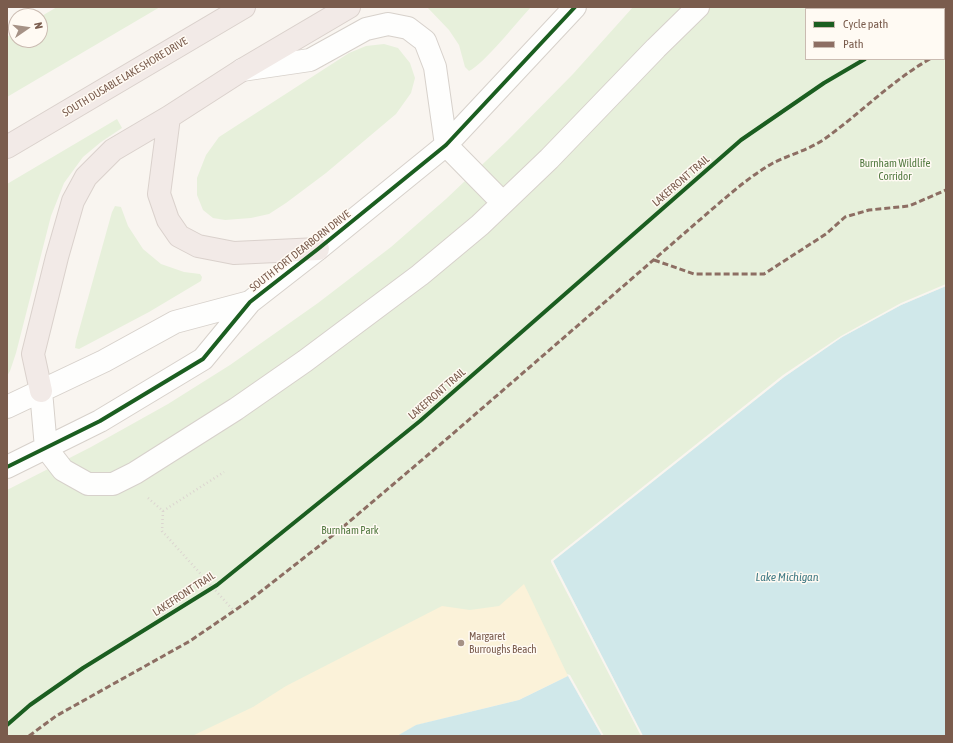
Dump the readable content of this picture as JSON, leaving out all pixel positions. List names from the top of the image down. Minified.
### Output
{"streets":{"highway":["SOUTH DUSABLE LAKE SHORE DRIVE"],"street":["SOUTH FORT DEARBORN DRIVE"],"cycle path":["LAKEFRONT TRAIL"]},"water":["Lake Michigan"],"parks":["Burnham Wildlife Corridor","Burnham Park"],"places":["Margaret Burroughs Beach"],"legend":["Cycle path","Path"],"north":"right"}
